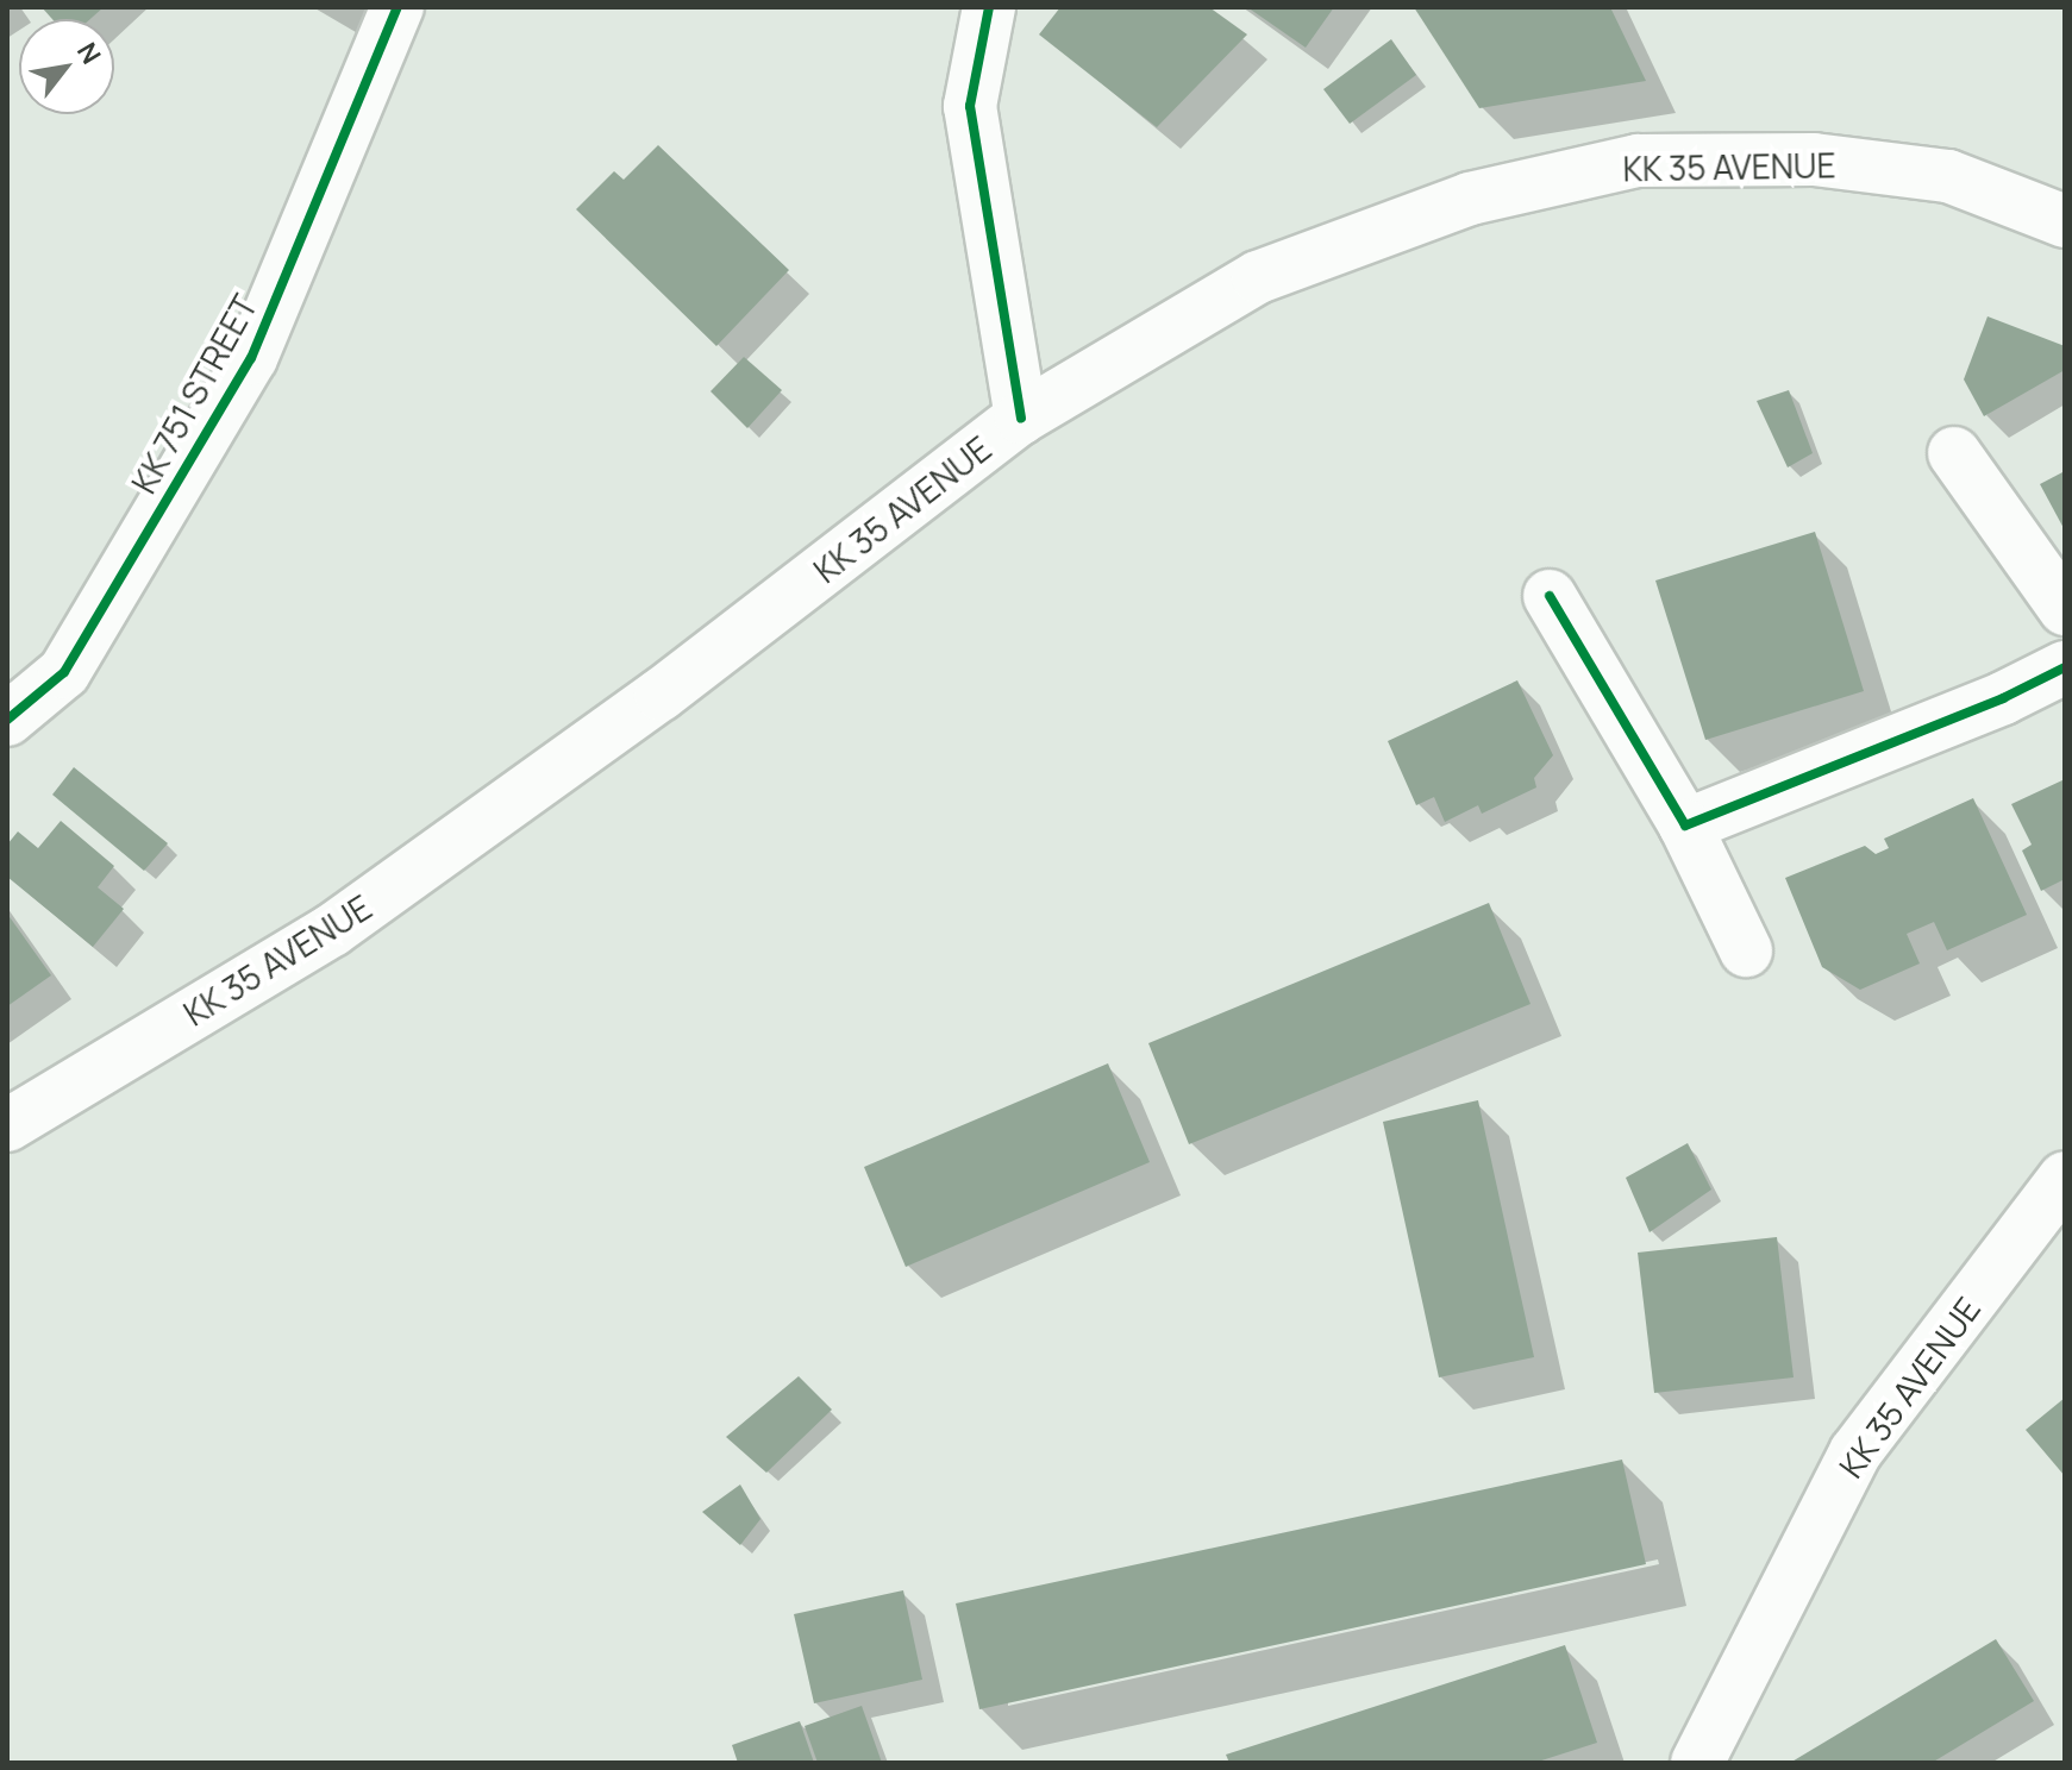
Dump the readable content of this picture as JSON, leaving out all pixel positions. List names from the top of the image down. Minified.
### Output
{"streets":{"main road":["KK 35 AVENUE","KK 751 STREET"]},"north":"top right"}
